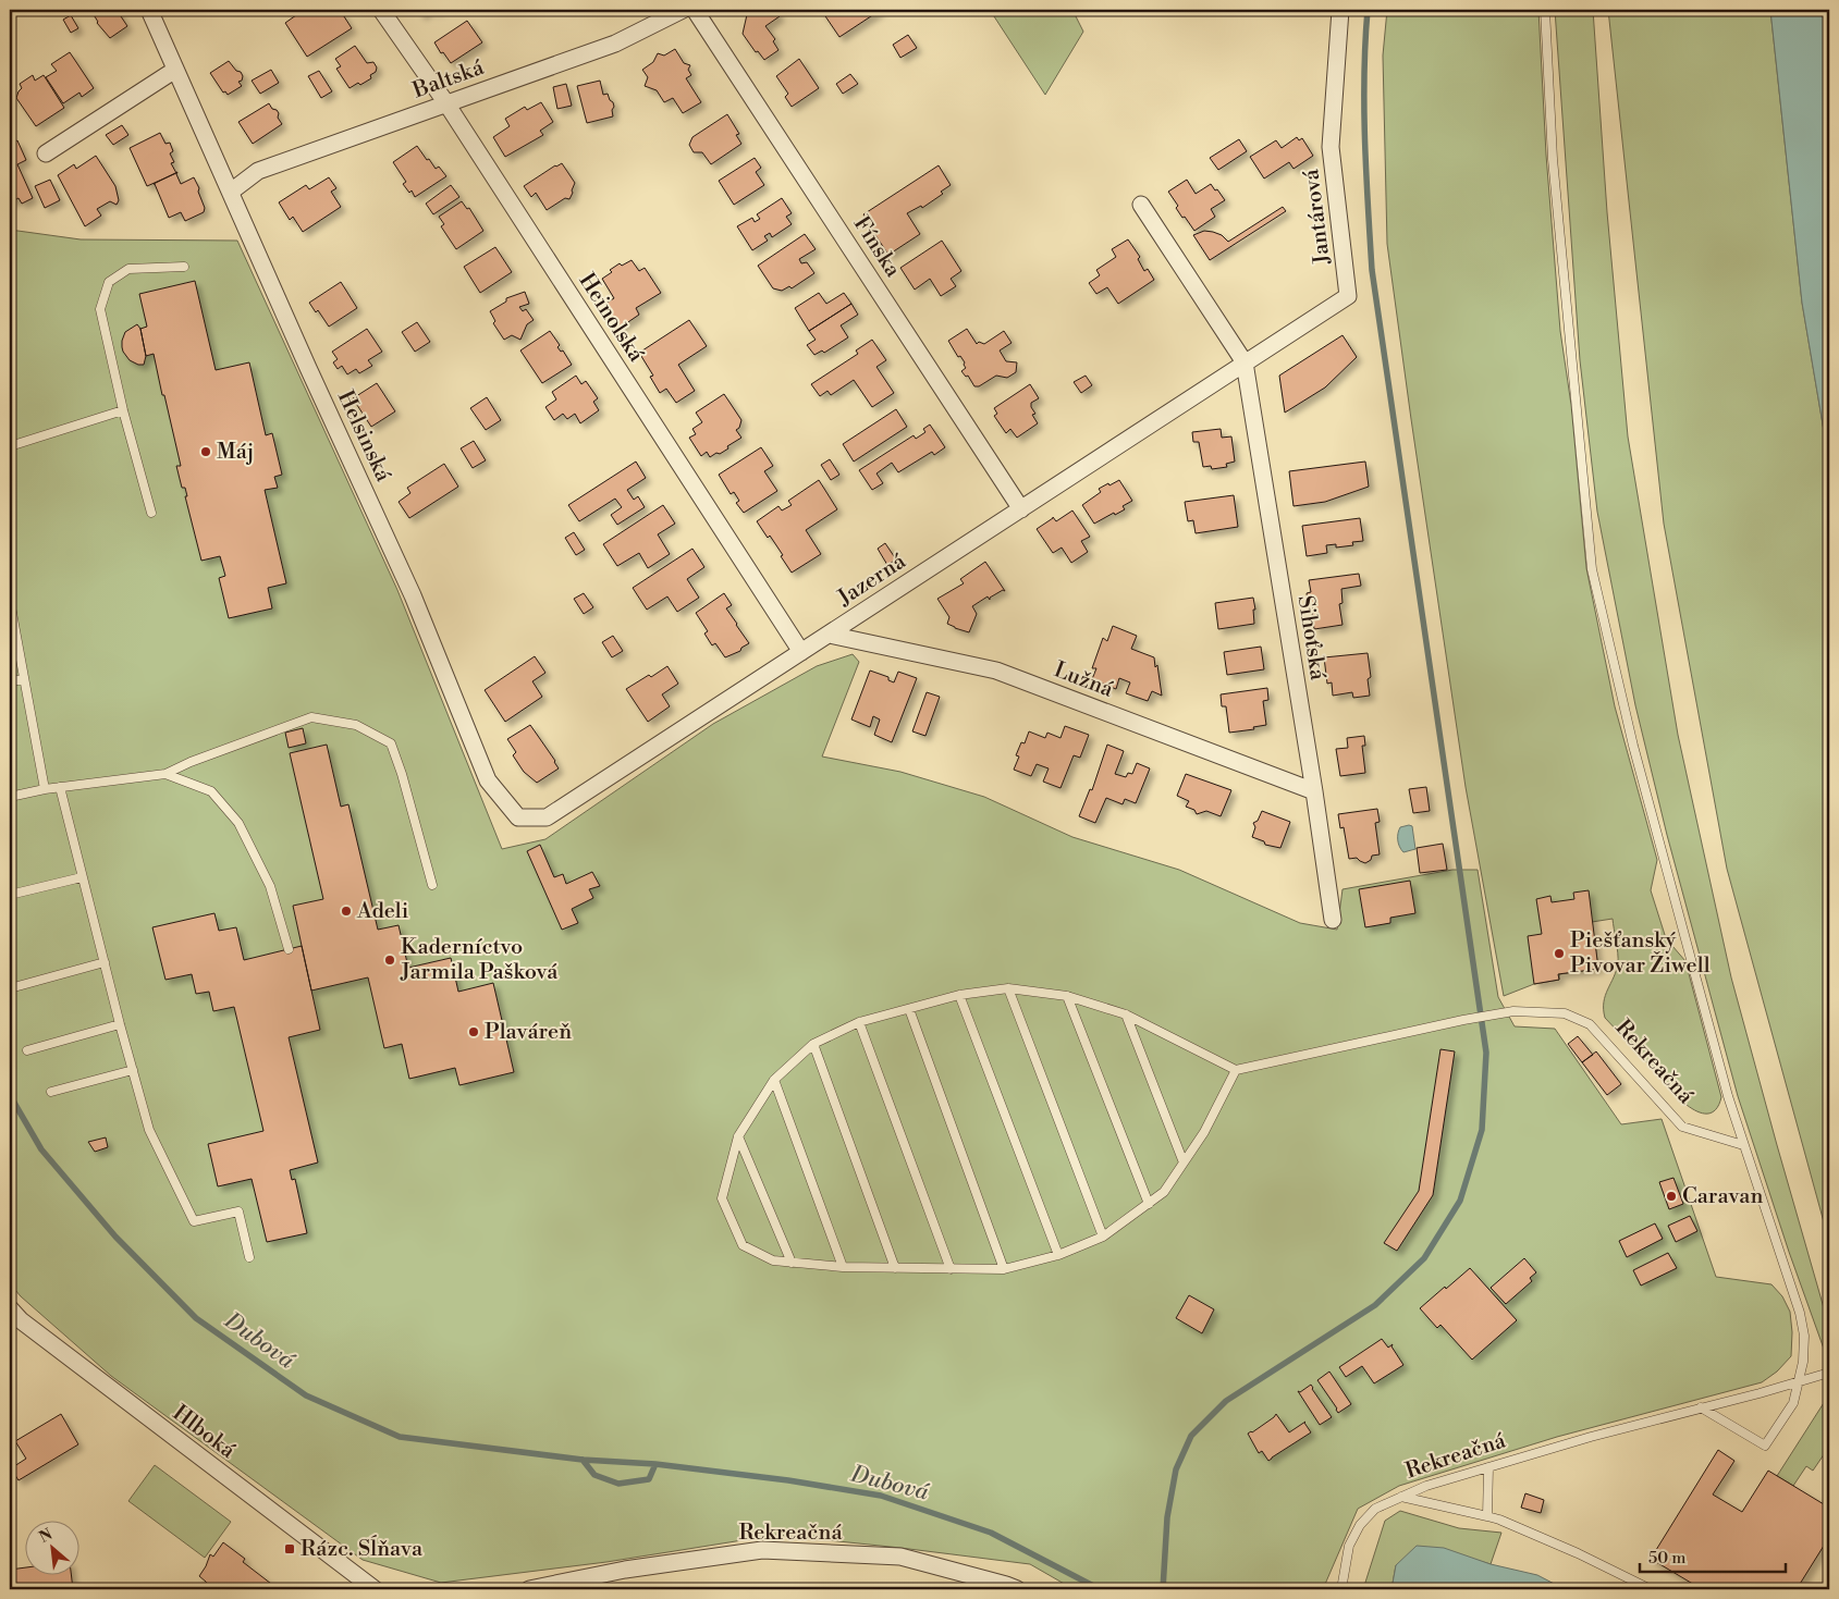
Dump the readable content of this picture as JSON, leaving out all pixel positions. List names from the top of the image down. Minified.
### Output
{"streets":{"street":["Baltská","Jantárová","Fínska","Heinolská","Helsinská","Jazerná","Sihoťská","Lužná","Rekreačná","Hlboká"]},"crossings":[["Baltská","Heinolská"],["Baltská","Helsinská"],["Jantárová","Jazerná"],["Jantárová","Sihoťská"],["Fínska","Jazerná"],["Heinolská","Jazerná"],["Helsinská","Jazerná"],["Jazerná","Sihoťská"],["Jazerná","Lužná"],["Sihoťská","Lužná"]],"water":["Dubová"],"places":{"other":["Máj","Adeli","Piešťanský Pivovar Žiwell","Kaderníctvo Jarmila Pašková","Plaváreň","Caravan"],"transit":["Rázc. Sĺňava"]},"scale_bar":"50 m","north":"top left"}
